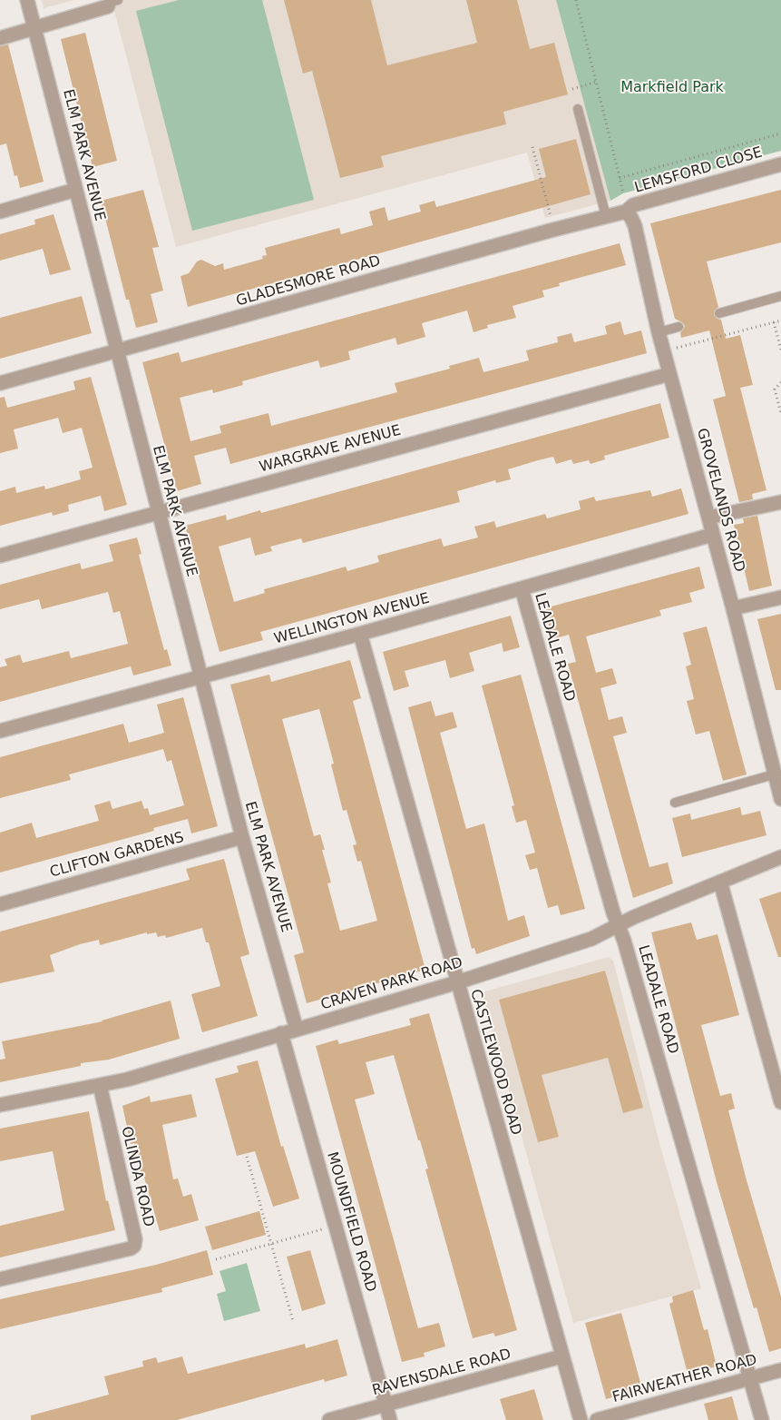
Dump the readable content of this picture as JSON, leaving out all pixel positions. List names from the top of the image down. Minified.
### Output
{"streets":{"street":["ELM PARK AVENUE","LEMSFORD CLOSE","GLADESMORE ROAD","WARGRAVE AVENUE","GROVELANDS ROAD","WELLINGTON AVENUE","LEADALE ROAD","CLIFTON GARDENS","CRAVEN PARK ROAD","CASTLEWOOD ROAD","OLINDA ROAD","MOUNDFIELD ROAD","RAVENSDALE ROAD","FAIRWEATHER ROAD"]},"crossings":[["ELM PARK AVENUE","GLADESMORE ROAD"],["ELM PARK AVENUE","WARGRAVE AVENUE"],["ELM PARK AVENUE","WELLINGTON AVENUE"],["ELM PARK AVENUE","CLIFTON GARDENS"],["ELM PARK AVENUE","CRAVEN PARK ROAD"],["LEMSFORD CLOSE","GLADESMORE ROAD"],["LEMSFORD CLOSE","GROVELANDS ROAD"],["GLADESMORE ROAD","GROVELANDS ROAD"],["WARGRAVE AVENUE","GROVELANDS ROAD"],["GROVELANDS ROAD","WELLINGTON AVENUE"],["WELLINGTON AVENUE","LEADALE ROAD"],["WELLINGTON AVENUE","CASTLEWOOD ROAD"],["LEADALE ROAD","CRAVEN PARK ROAD"],["LEADALE ROAD","FAIRWEATHER ROAD"],["CRAVEN PARK ROAD","CASTLEWOOD ROAD"],["CRAVEN PARK ROAD","OLINDA ROAD"],["CRAVEN PARK ROAD","MOUNDFIELD ROAD"],["CASTLEWOOD ROAD","RAVENSDALE ROAD"],["MOUNDFIELD ROAD","RAVENSDALE ROAD"]],"parks":["Markfield Park"]}
